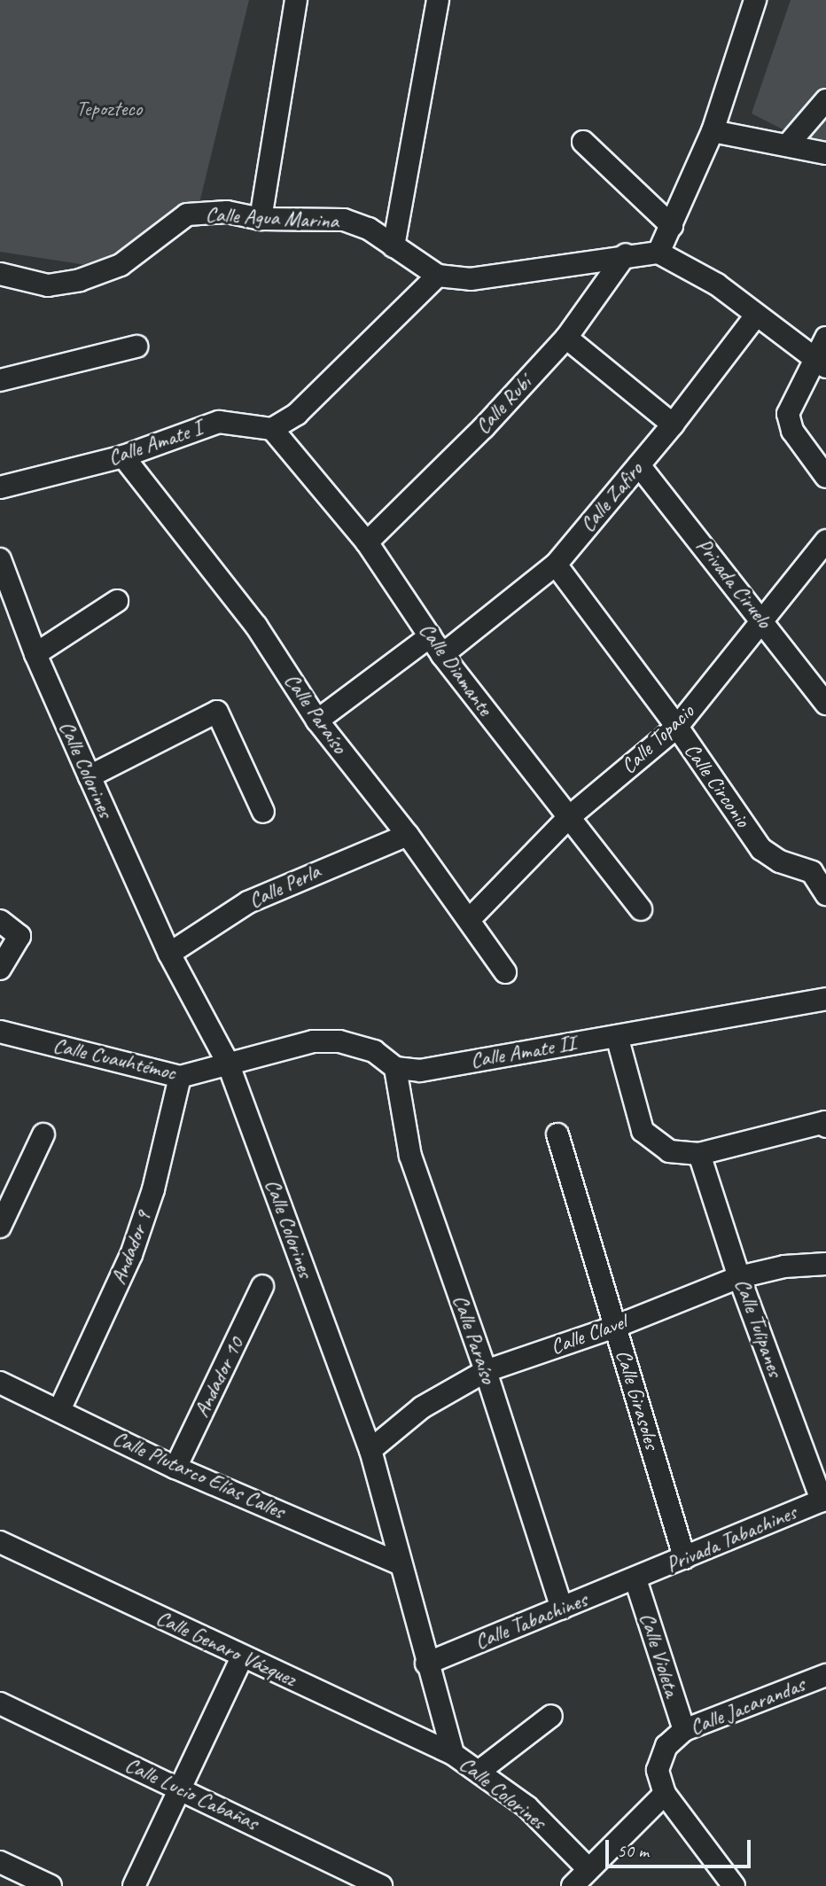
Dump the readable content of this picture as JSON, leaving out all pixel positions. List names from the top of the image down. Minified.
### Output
{"streets":{"street":["Calle Agua Marina","Calle Rubí","Calle Amate I","Calle Zafiro","Privada Ciruelo","Calle Diamante","Calle Paraíso","Calle Topacio","Calle Colorines","Calle Circonio","Calle Perla","Calle Amate II","Calle Cuauhtémoc","Andador 9","Calle Tulipanes","Calle Clavel","Andador 10","Calle Girasoles","Calle Plutarco Elías Calles","Privada Tabachines","Calle Tabachines","Calle Genaro Vázquez","Calle Violeta","Calle Jacarandas","Calle Lucio Cabañas"]},"crossings":[["Calle Rubí","Calle Diamante"],["Calle Amate I","Calle Diamante"],["Calle Amate I","Calle Paraíso"],["Calle Zafiro","Privada Ciruelo"],["Calle Zafiro","Calle Diamante"],["Calle Zafiro","Calle Circonio"],["Privada Ciruelo","Calle Topacio"],["Calle Diamante","Calle Topacio"],["Calle Paraíso","Calle Topacio"],["Calle Paraíso","Calle Perla"],["Calle Paraíso","Calle Amate II"],["Calle Paraíso","Calle Clavel"],["Calle Paraíso","Calle Tabachines"],["Calle Topacio","Calle Circonio"],["Calle Colorines","Calle Perla"],["Calle Colorines","Calle Cuauhtémoc"],["Calle Colorines","Calle Clavel"],["Calle Colorines","Calle Plutarco Elías Calles"],["Calle Colorines","Calle Tabachines"],["Calle Colorines","Calle Genaro Vázquez"],["Calle Cuauhtémoc","Andador 9"],["Andador 9","Calle Plutarco Elías Calles"],["Calle Tulipanes","Calle Clavel"],["Calle Tulipanes","Privada Tabachines"],["Calle Clavel","Calle Girasoles"],["Andador 10","Calle Plutarco Elías Calles"],["Calle Girasoles","Privada Tabachines"],["Privada Tabachines","Calle Tabachines"],["Privada Tabachines","Calle Violeta"],["Calle Tabachines","Calle Violeta"],["Calle Violeta","Calle Jacarandas"]],"parks":["Tepozteco"],"scale_bar":"50 m"}
